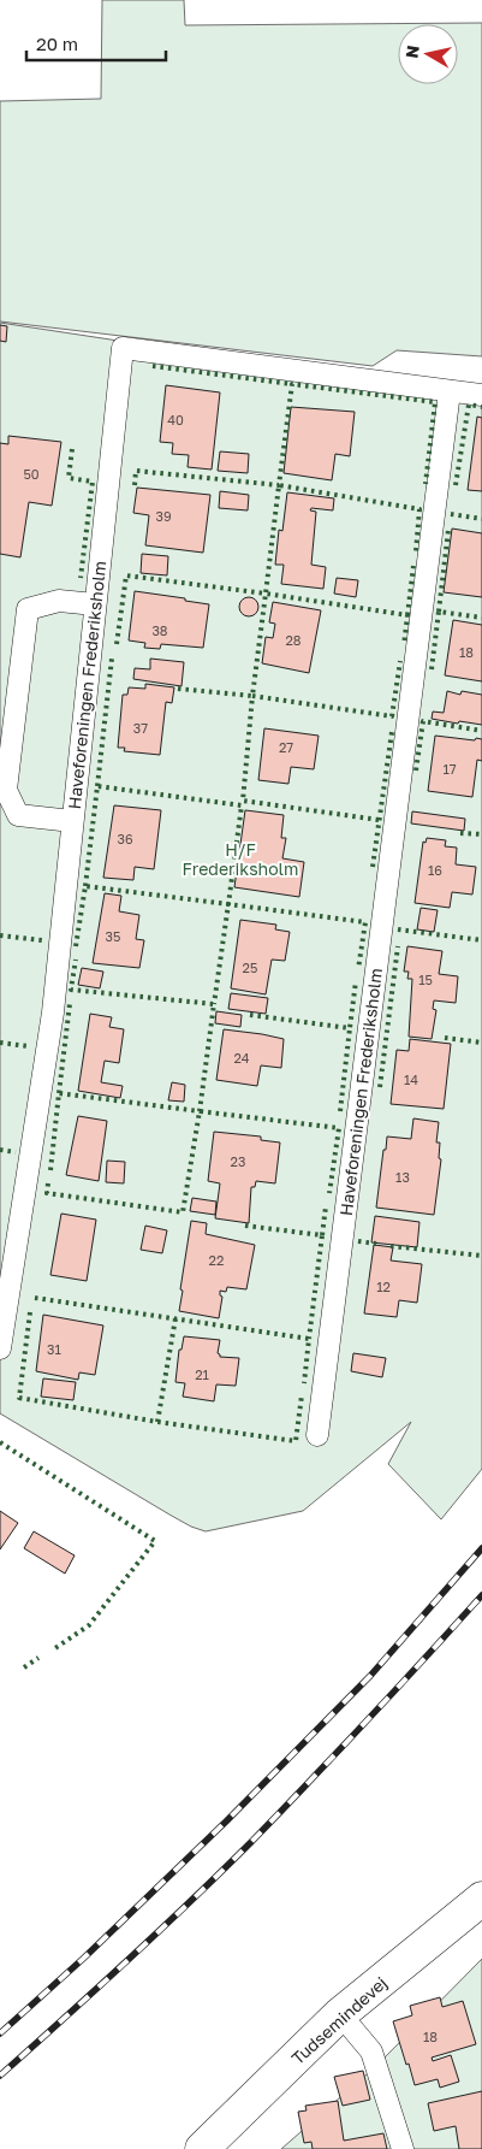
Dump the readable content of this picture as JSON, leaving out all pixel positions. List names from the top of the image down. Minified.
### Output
{"streets":{"street":["Tudsemindevej"],"lane":["Haveforeningen Frederiksholm"]},"parks":["H/F Frederiksholm"],"house_numbers":["40","50","39","38","28","18","37","27","17","36","16","35","25","15","24","14","23","13","22","12","31","21","18"],"scale_bar":"20 m","north":"left"}
